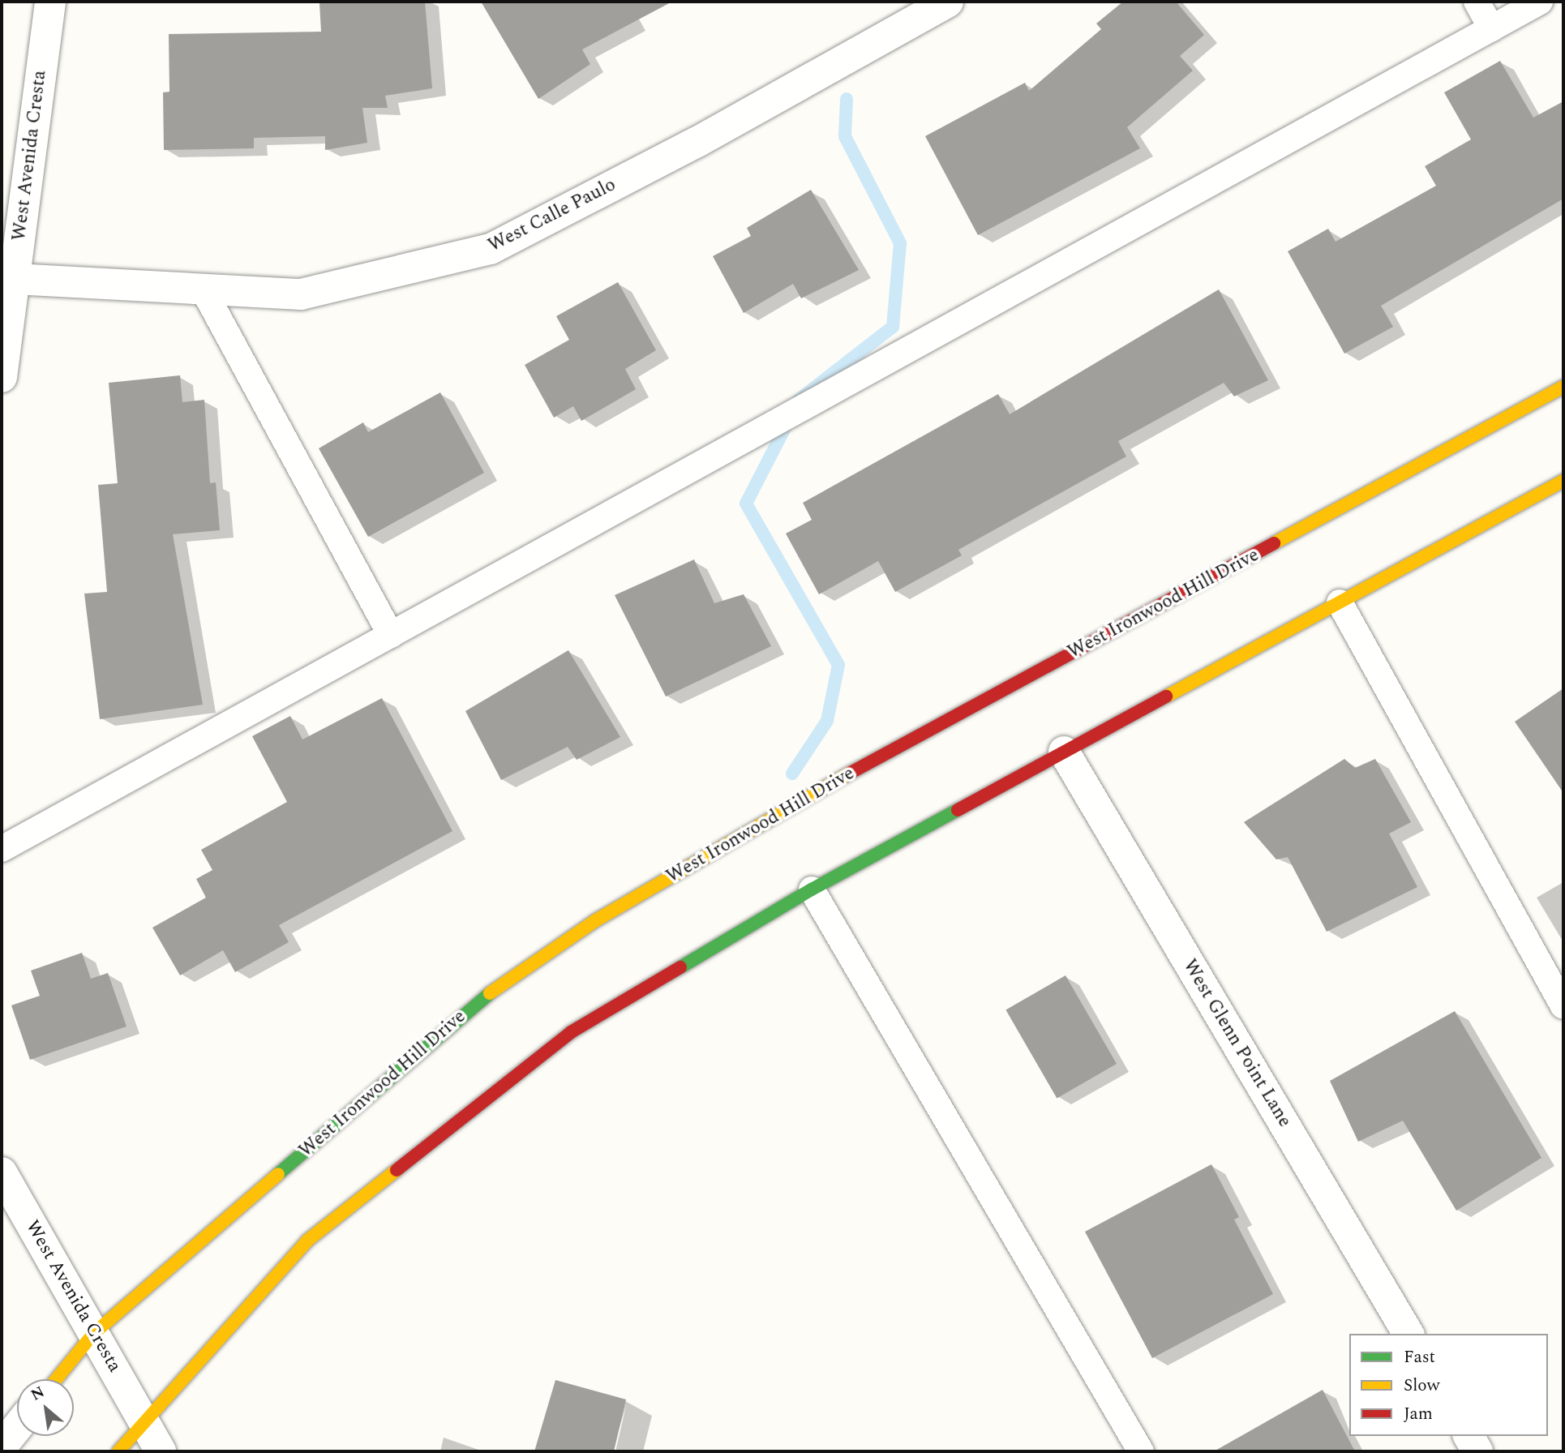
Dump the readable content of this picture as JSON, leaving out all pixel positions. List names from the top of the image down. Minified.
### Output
{"streets":{"street":["West Avenida Cresta","West Calle Paulo","West Ironwood Hill Drive","West Glenn Point Lane"]},"crossings":[["West Avenida Cresta","West Calle Paulo"],["West Avenida Cresta","West Ironwood Hill Drive"]],"legend":["Fast","Slow","Jam"],"north":"top left"}
